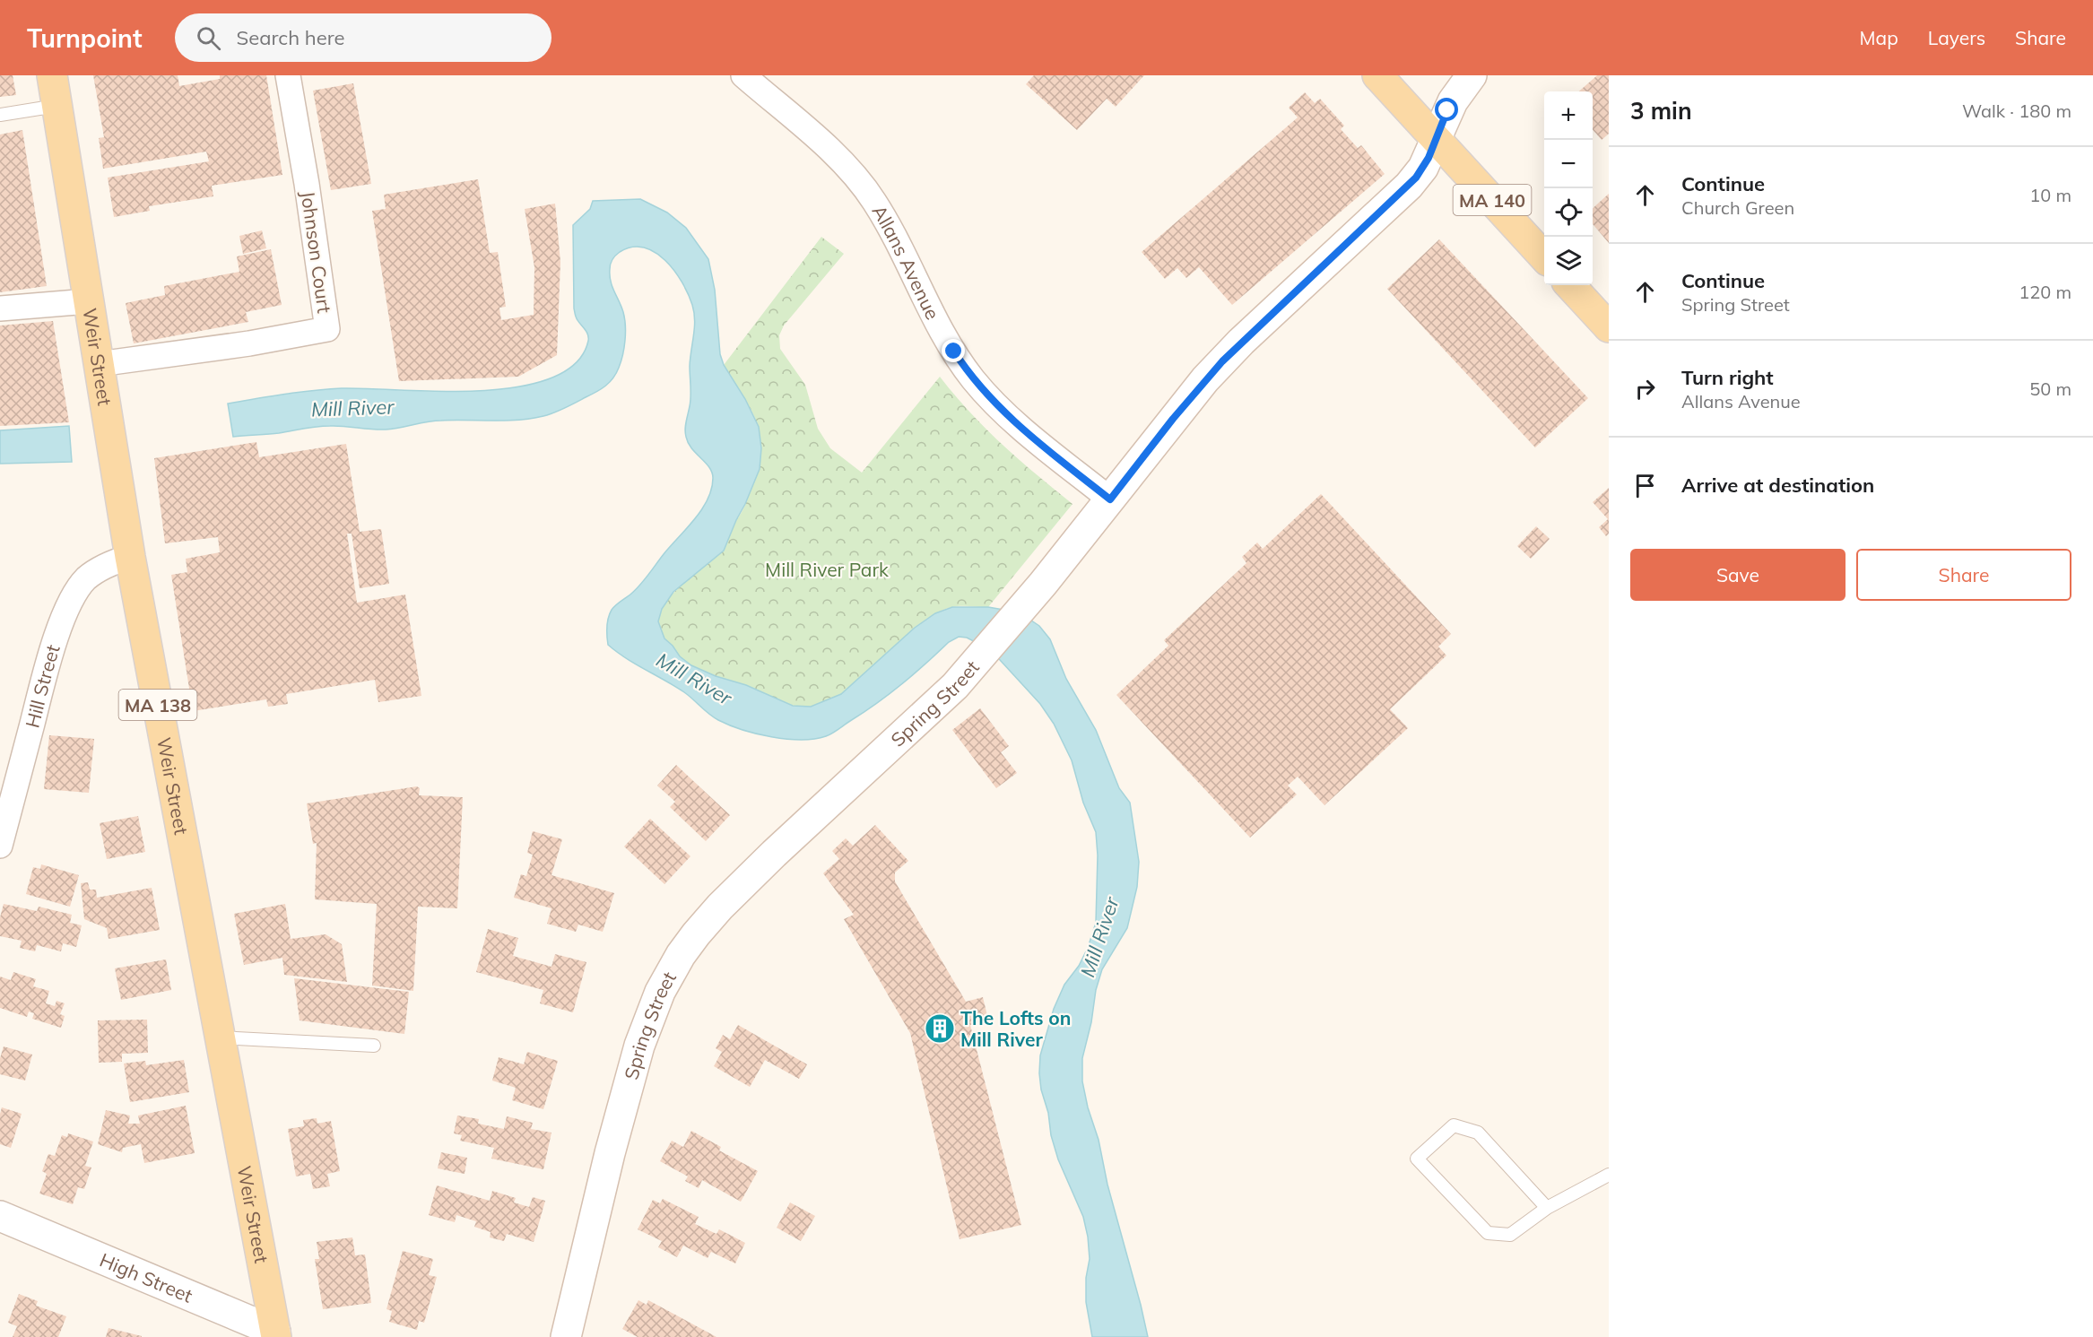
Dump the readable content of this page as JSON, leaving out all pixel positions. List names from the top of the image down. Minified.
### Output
{"streets":{"main road":["MA 140","Weir Street","Spring Street","MA 138","High Street"],"street":["Johnson Court","Allans Avenue","Hill Street"]},"crossings":[["MA 140","Spring Street"],["Johnson Court","Weir Street"],["Allans Avenue","Spring Street"],["Weir Street","Hill Street"],["Weir Street","High Street"]],"water":["Mill River"],"parks":["Mill River Park"],"places":{"building":["The Lofts on Mill River"]},"page":{"header":"Turnpoint","search":"Search here","nav":["Map","Layers","Share"],"heading":["3 min","Walk · 180 m"],"map_buttons":["+","−"],"list":[["Continue","Church Green","10 m"],["Continue","Spring Street","120 m"],["Turn right","Allans Avenue","50 m"],"Arrive at destination"],"buttons":["Save","Share"]}}
